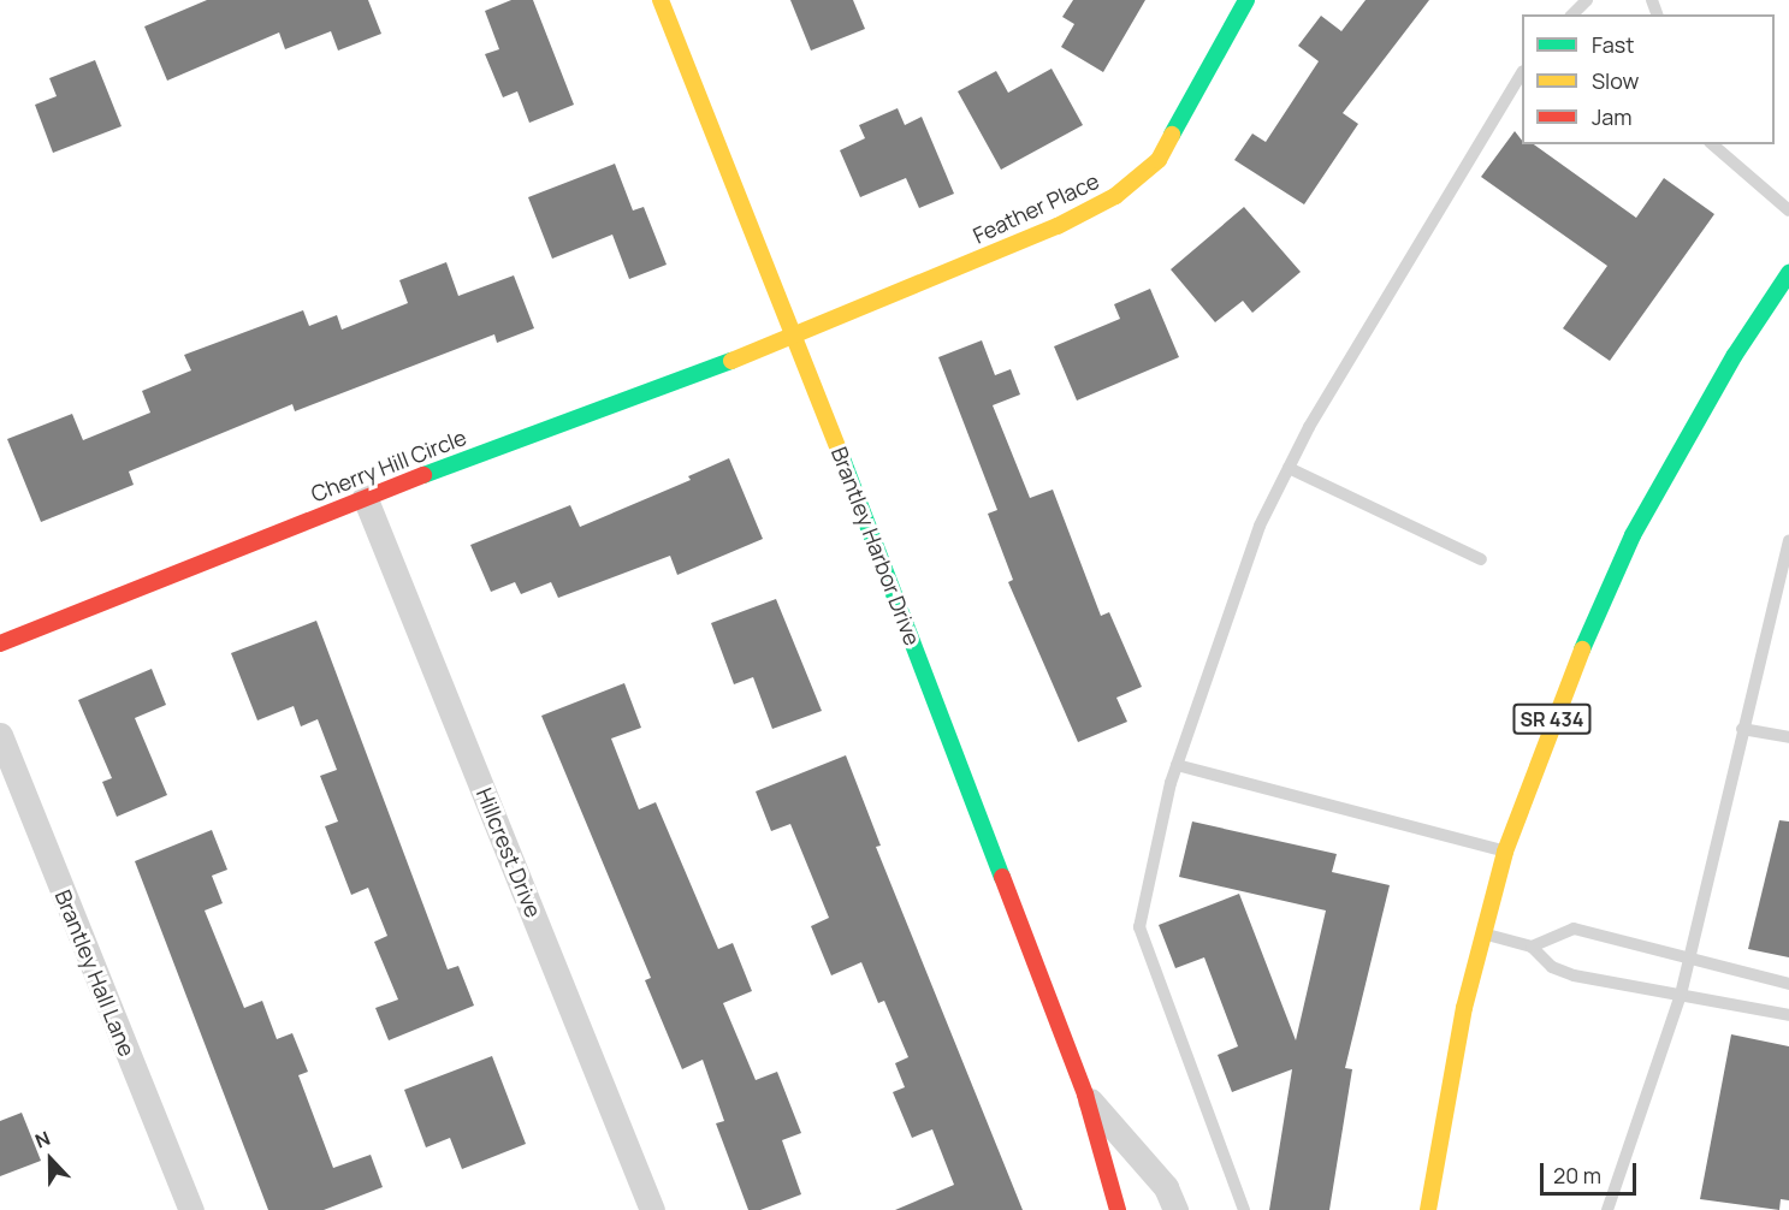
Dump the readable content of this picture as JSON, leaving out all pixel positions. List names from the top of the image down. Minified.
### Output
{"streets":{"street":["Feather Place","Cherry Hill Circle","Brantley Harbor Drive","SR 434","Hillcrest Drive","Brantley Hall Lane"]},"crossings":[["Feather Place","Cherry Hill Circle"],["Feather Place","Brantley Harbor Drive"],["Cherry Hill Circle","Brantley Harbor Drive"],["Cherry Hill Circle","Hillcrest Drive"]],"legend":["Fast","Slow","Jam"],"scale_bar":"20 m","north":"top"}
